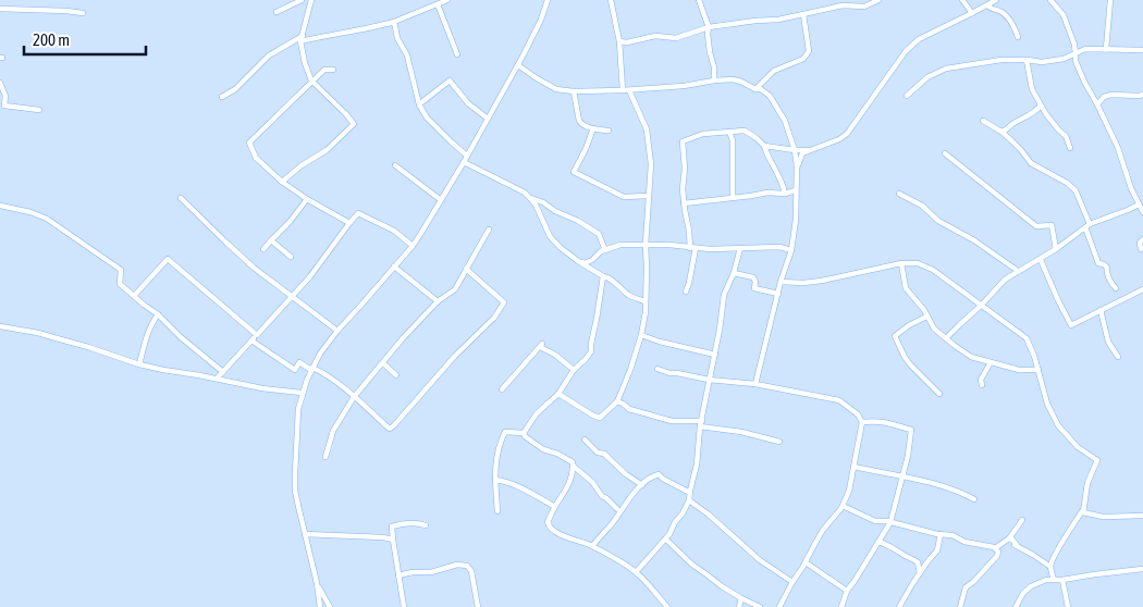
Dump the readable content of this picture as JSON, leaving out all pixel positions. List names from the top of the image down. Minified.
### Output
{"scale_bar":"200 m"}
